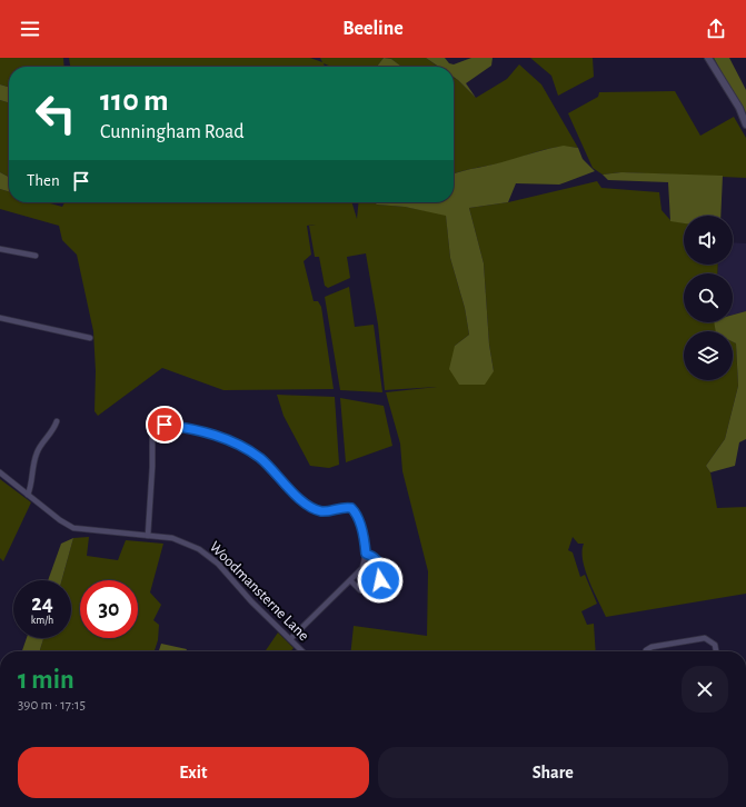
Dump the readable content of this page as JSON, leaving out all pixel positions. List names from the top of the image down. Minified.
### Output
{"streets":{"street":["Woodmansterne Lane"]},"page":{"header":"Beeline","turn":["110 m","Cunningham Road"],"then":"Then","speed":"24 km/h","limit":"30","heading":["1 min","390 m · 17:15"],"buttons":["Exit","Share"]}}
